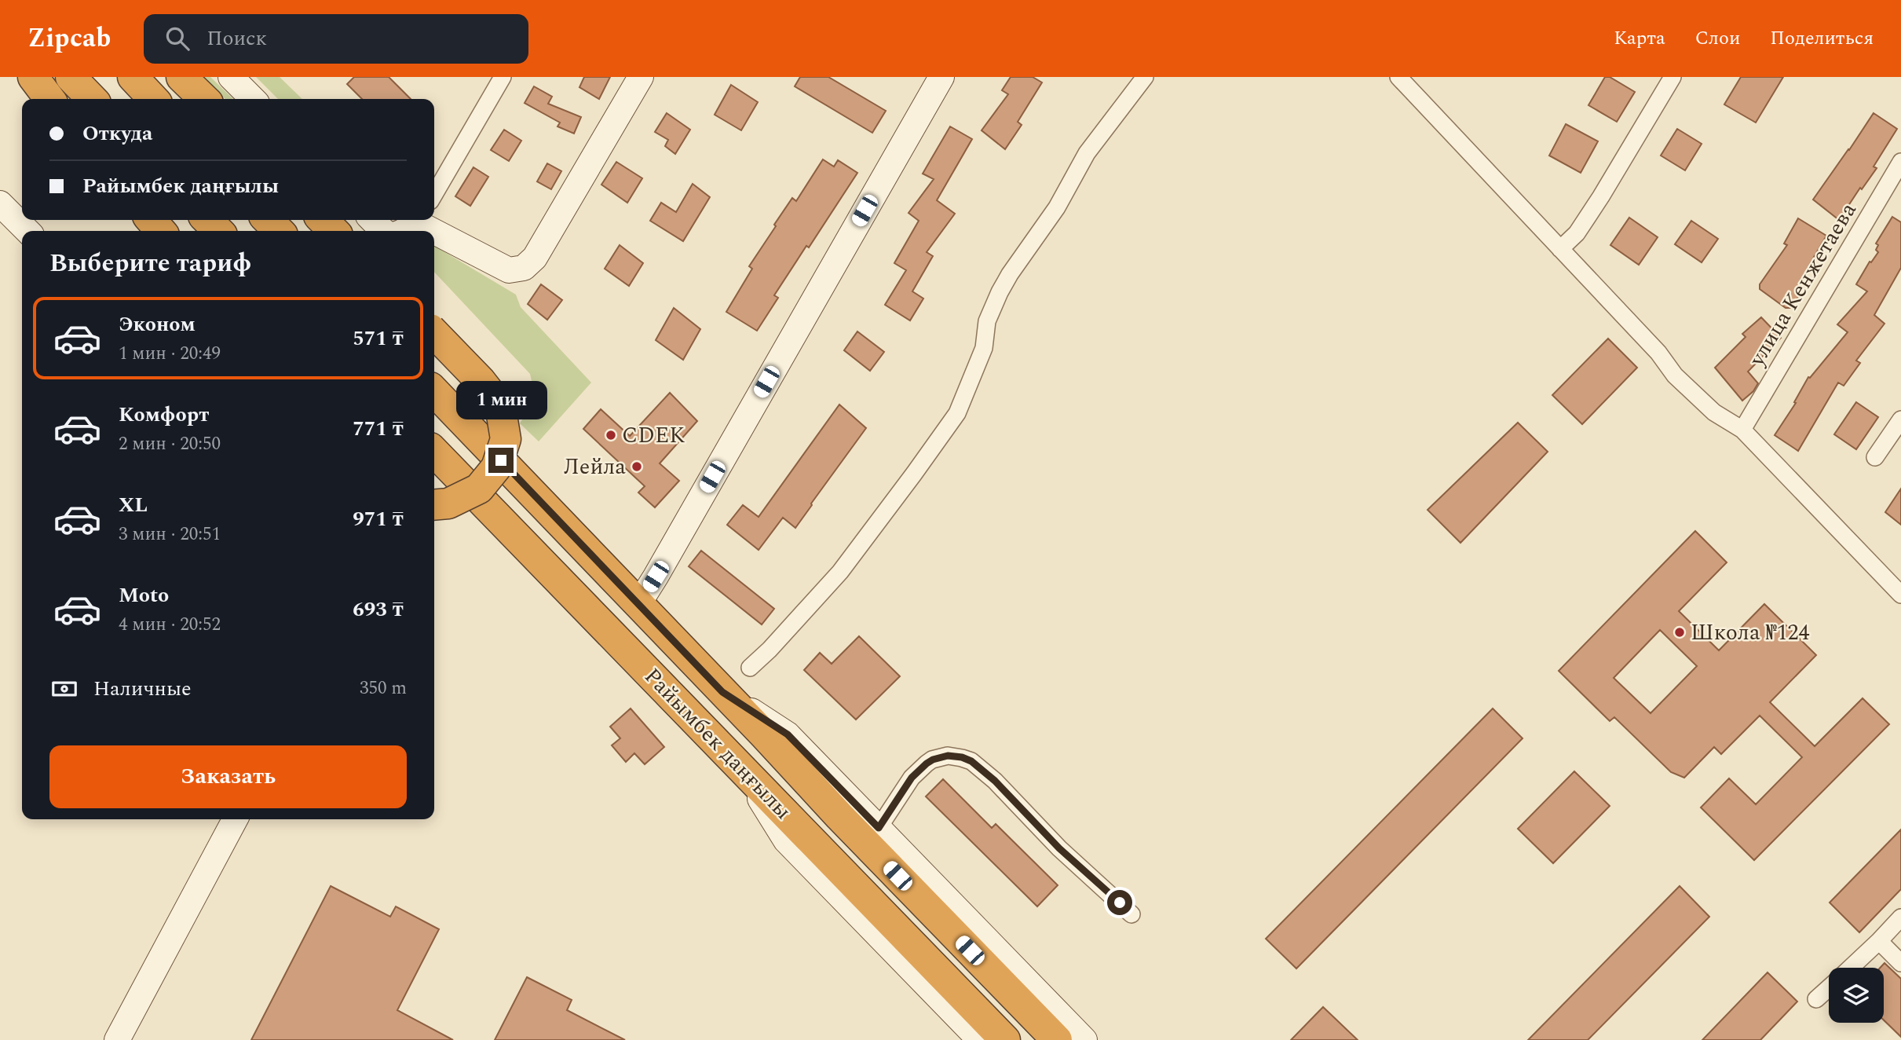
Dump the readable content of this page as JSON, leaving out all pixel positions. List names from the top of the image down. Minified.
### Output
{"streets":{"highway":["Райымбек даңғылы"],"street":["улица Кенжетаева"]},"places":["CDEK","Лейла","Школа №124"],"page":{"header":"Zipcab","search":"Поиск","nav":["Карта","Слои","Поделиться"],"banner":["Откуда","Райымбек даңғылы"],"heading":"Выберите тариф","list":[{"name":"Эконом","note":"1 мин · 20:49","value":"571 ₸"},{"name":"Комфорт","note":"2 мин · 20:50","value":"771 ₸"},{"name":"XL","note":"3 мин · 20:51","value":"971 ₸"},{"name":"Moto","note":"4 мин · 20:52","value":"693 ₸"}],"bubble":"1 мин","pay":["Наличные","350 m"],"buttons":"Заказать"}}
